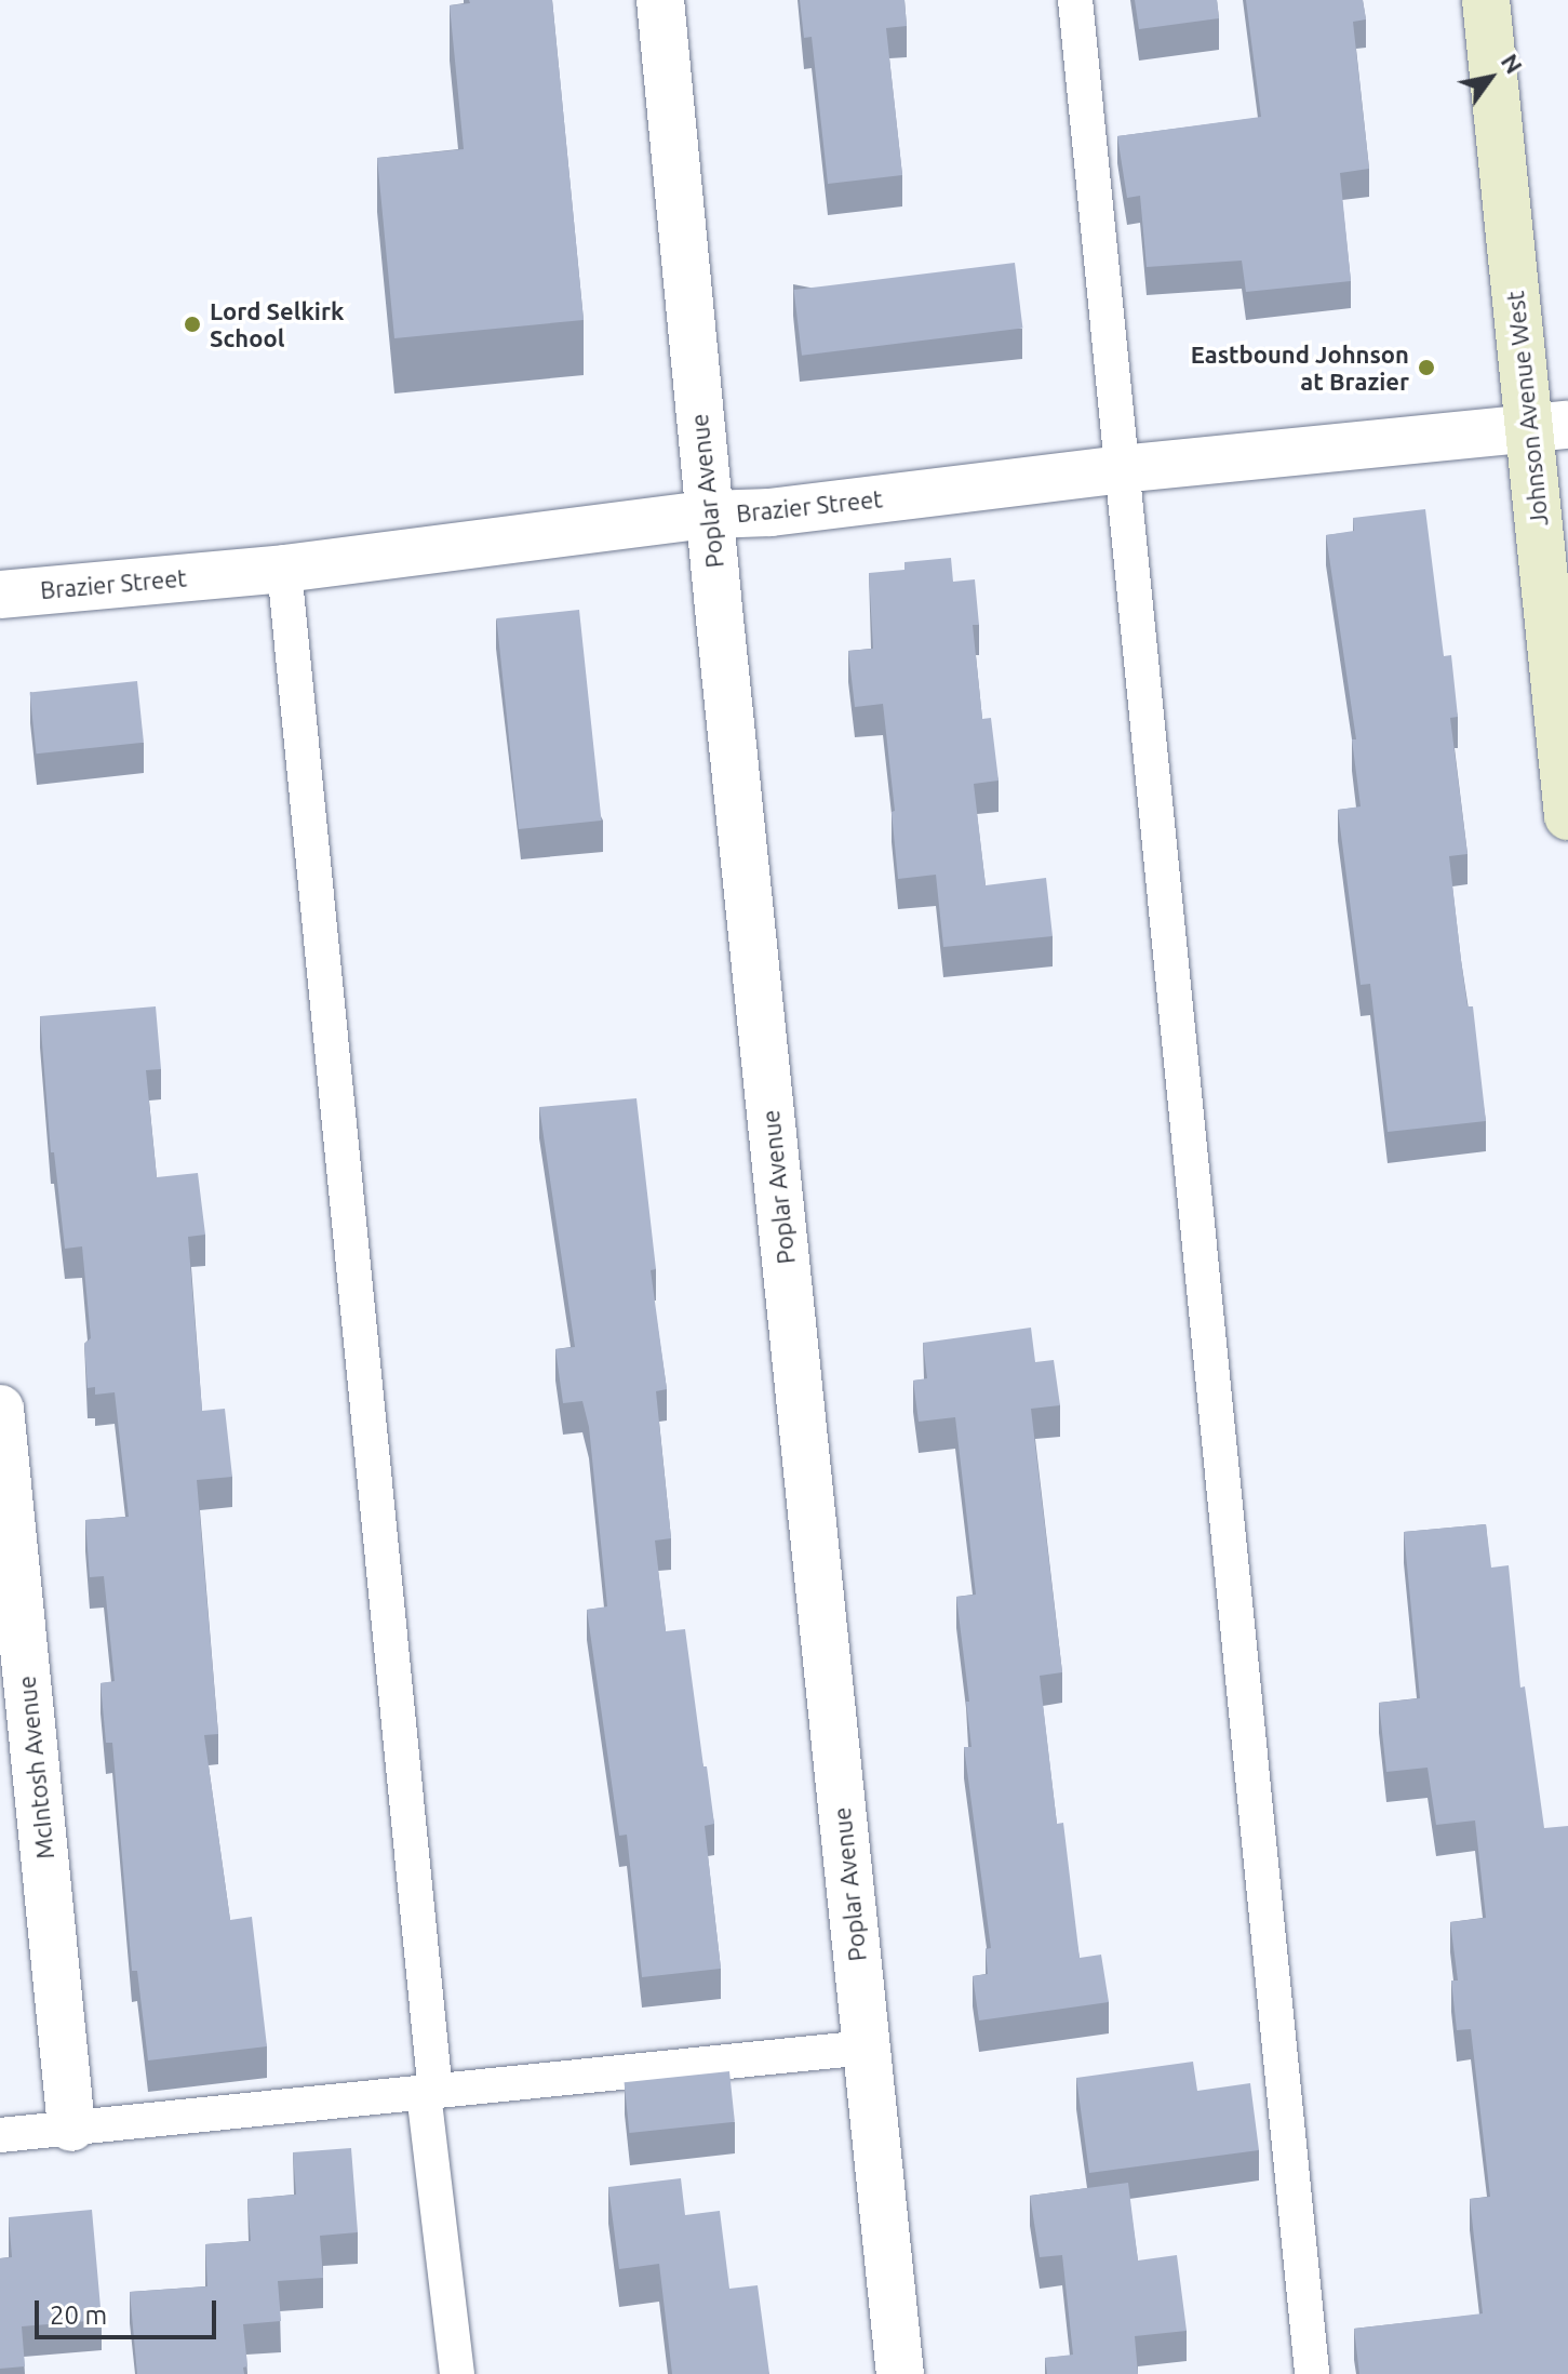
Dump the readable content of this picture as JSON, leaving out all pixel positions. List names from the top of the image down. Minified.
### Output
{"streets":{"main road":["Johnson Avenue West"],"street":["Poplar Avenue","Brazier Street","McIntosh Avenue"]},"crossings":[["Johnson Avenue West","Brazier Street"],["Poplar Avenue","Brazier Street"]],"places":["Lord Selkirk School","Eastbound Johnson at Brazier"],"scale_bar":"20 m","north":"top right"}
